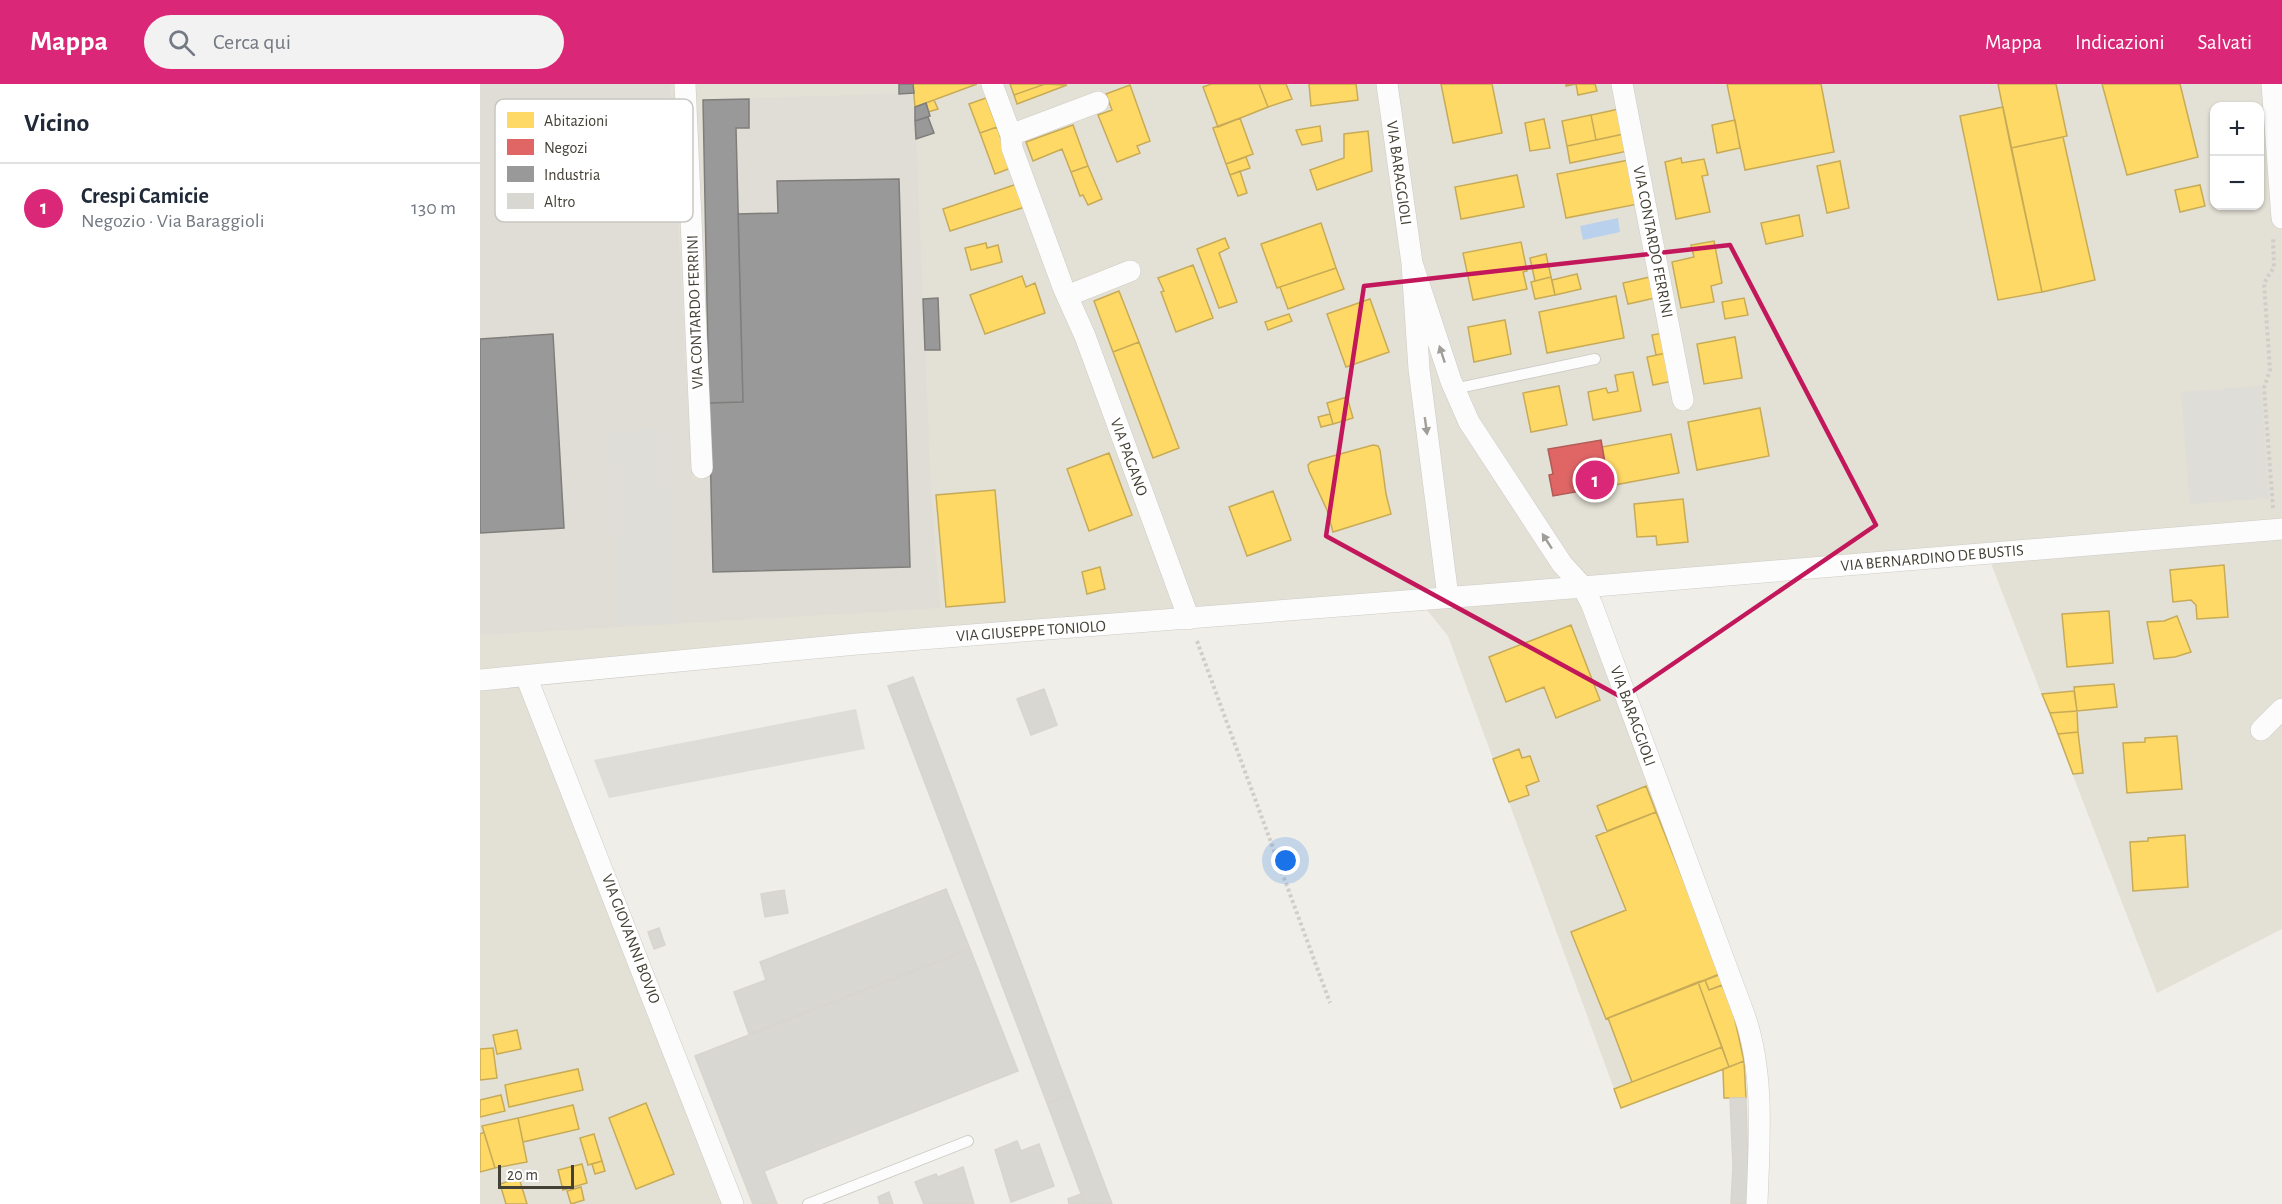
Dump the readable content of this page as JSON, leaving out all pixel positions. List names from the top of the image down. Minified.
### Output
{"streets":{"street":["VIA BARAGGIOLI","VIA CONTARDO FERRINI","VIA PAGANO","VIA BERNARDINO DE BUSTIS","VIA GIUSEPPE TONIOLO","VIA GIOVANNI BOVIO"]},"crossings":[["VIA BARAGGIOLI","VIA BERNARDINO DE BUSTIS"],["VIA BARAGGIOLI","VIA GIUSEPPE TONIOLO"],["VIA PAGANO","VIA GIUSEPPE TONIOLO"],["VIA BERNARDINO DE BUSTIS","VIA GIUSEPPE TONIOLO"],["VIA GIUSEPPE TONIOLO","VIA GIOVANNI BOVIO"]],"legend":["Abitazioni","Negozi","Industria","Altro"],"scale_bar":"20 m","page":{"header":"Mappa","search":"Cerca qui","nav":["Mappa","Indicazioni","Salvati"],"heading":"Vicino","map_buttons":["+","−"],"list":[{"mark":"1","name":"Crespi Camicie","note":"Negozio · Via Baraggioli","value":"130 m"}],"pins":"1","scale":"20 m"}}
